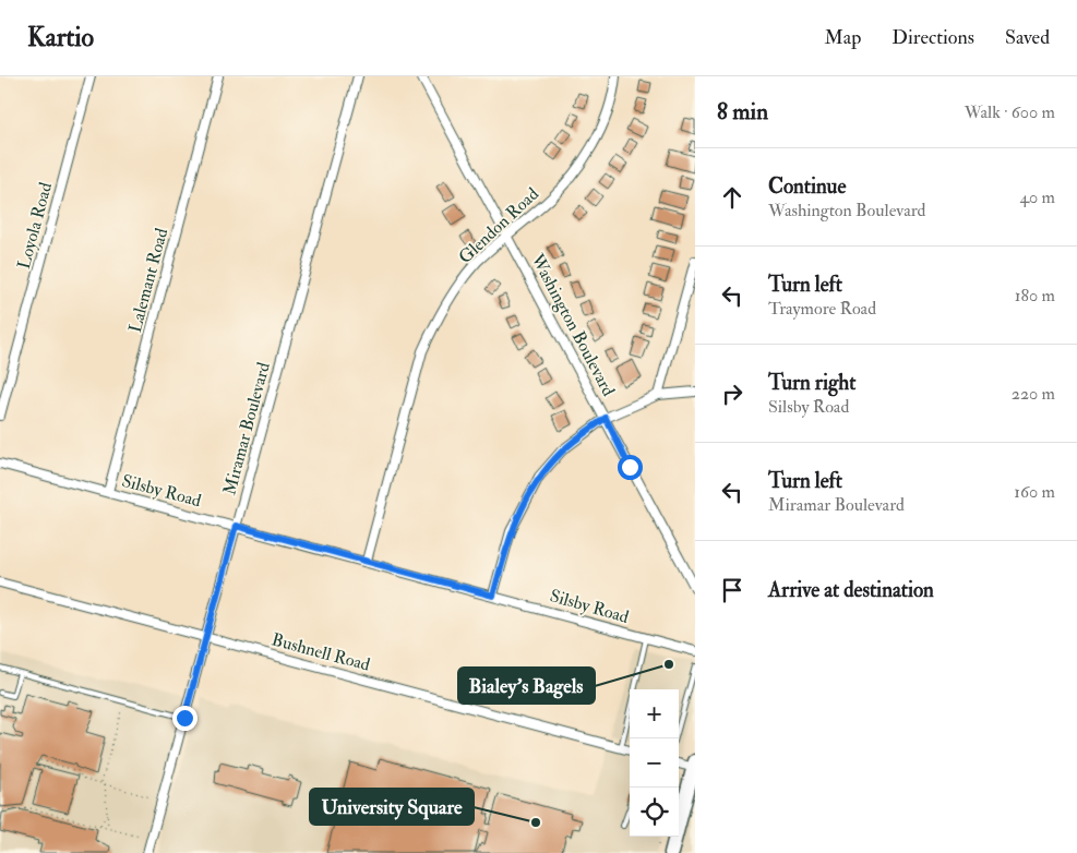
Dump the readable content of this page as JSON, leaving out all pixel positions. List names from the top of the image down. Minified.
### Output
{"streets":{"street":["Loyola Road","Glendon Road","Lalemant Road","Washington Boulevard","Miramar Boulevard","Silsby Road","Bushnell Road"]},"crossings":[["Glendon Road","Washington Boulevard"],["Glendon Road","Silsby Road"],["Lalemant Road","Silsby Road"],["Miramar Boulevard","Silsby Road"],["Miramar Boulevard","Bushnell Road"]],"places":["Bialey's Bagels","University Square"],"page":{"header":"Kartio","nav":["Map","Directions","Saved"],"heading":["8 min","Walk · 600 m"],"list":[["Continue","Washington Boulevard","40 m"],["Turn left","Traymore Road","180 m"],["Turn right","Silsby Road","220 m"],["Turn left","Miramar Boulevard","160 m"],"Arrive at destination"],"map_buttons":["+","−"]}}
